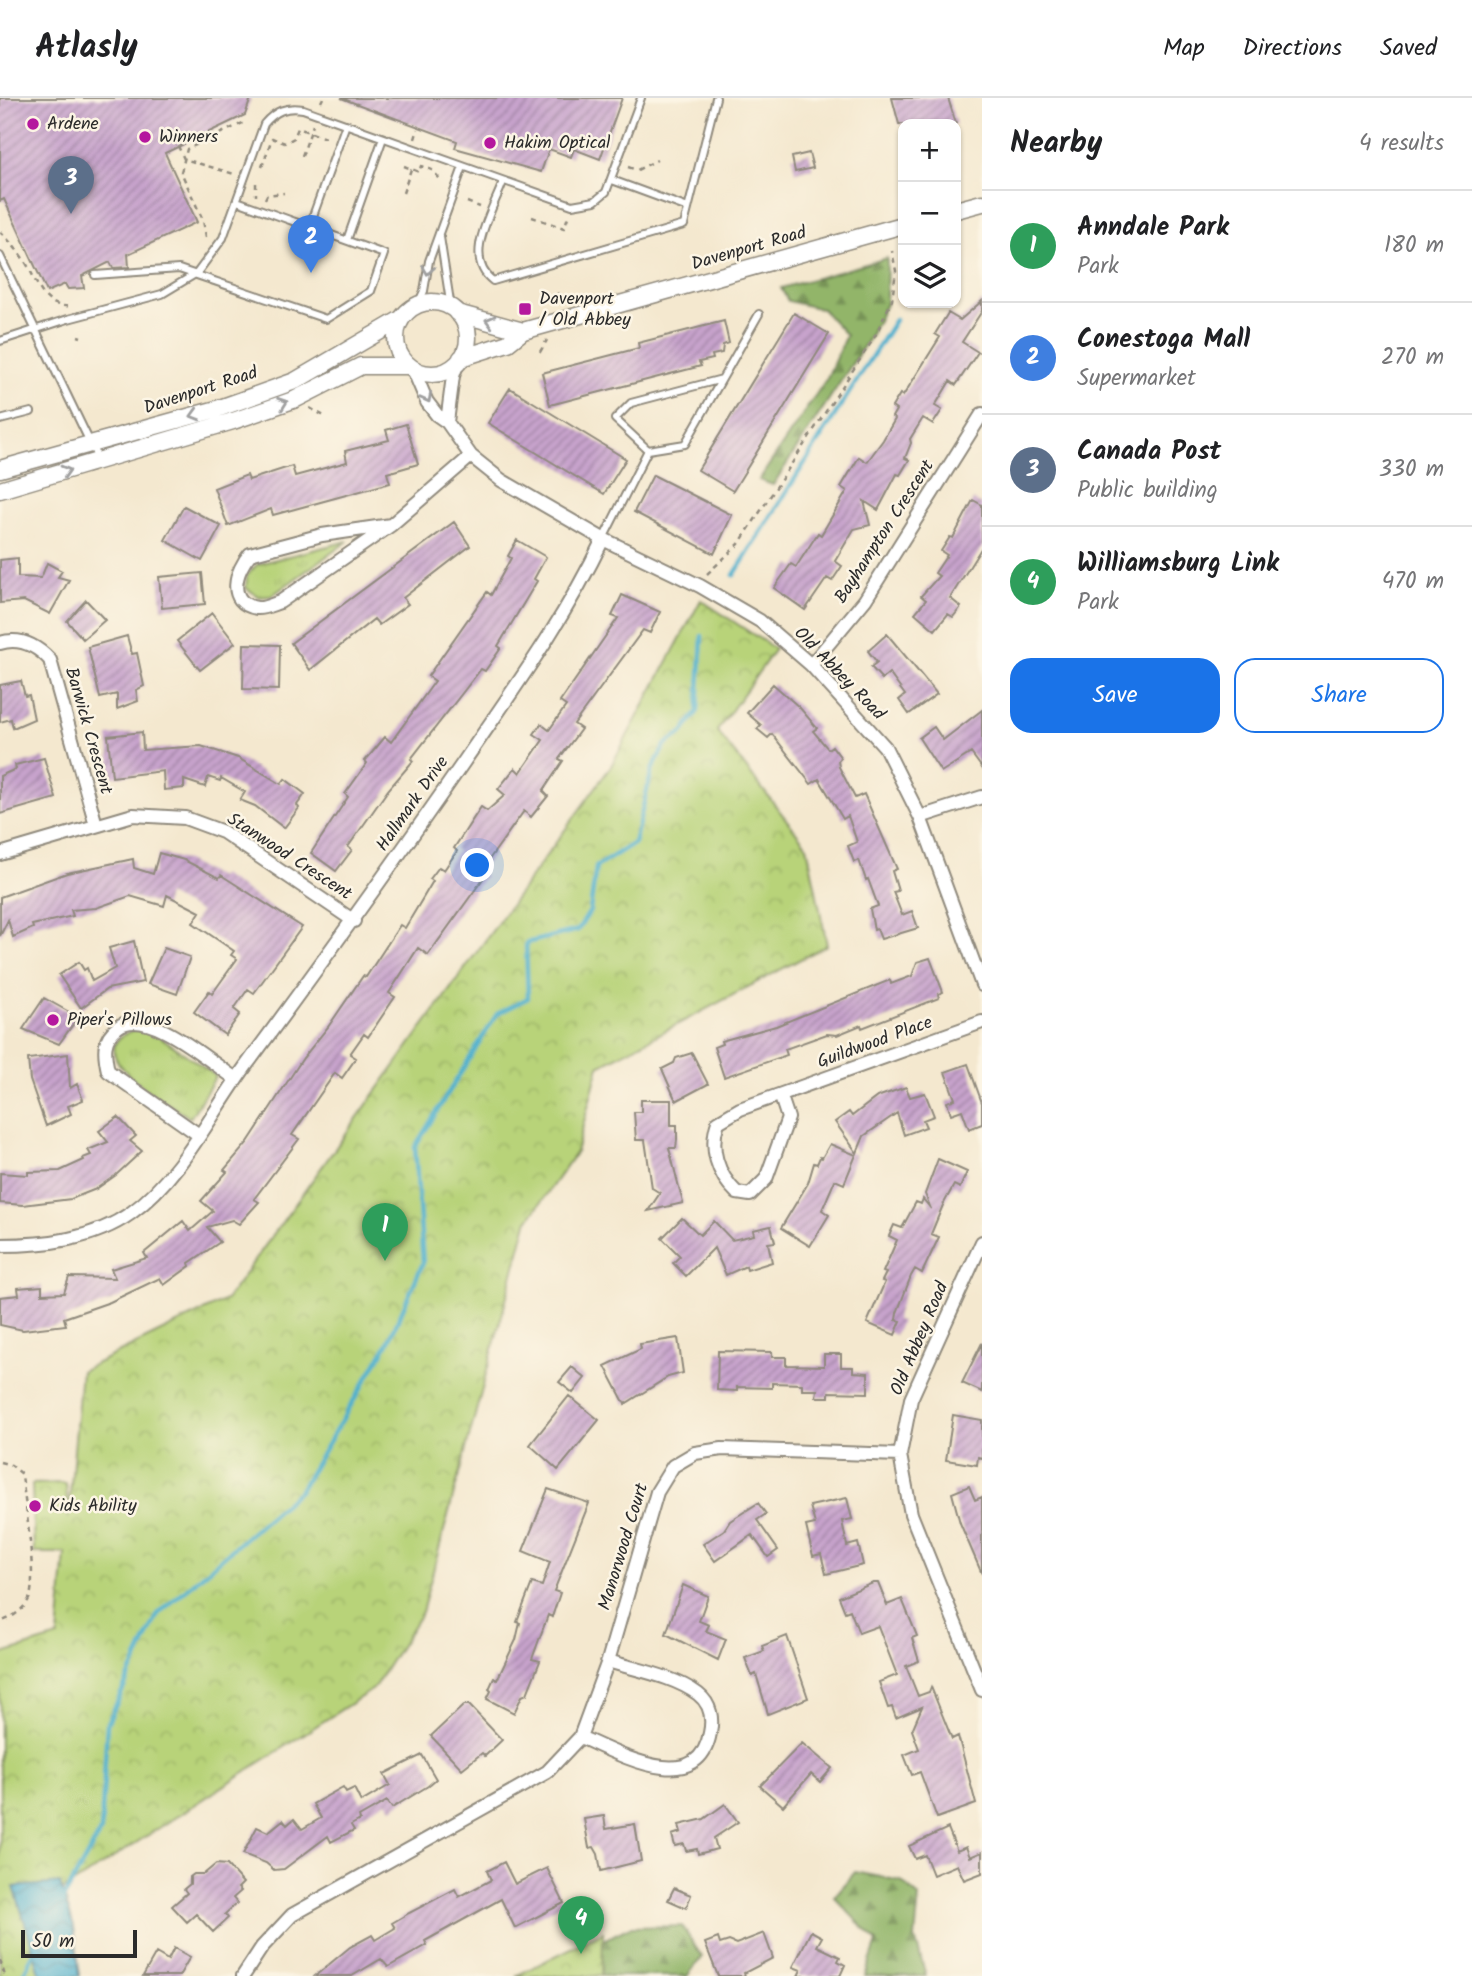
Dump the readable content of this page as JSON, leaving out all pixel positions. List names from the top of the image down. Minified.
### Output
{"streets":{"street":["Davenport Road","Bayhampton Crescent","Old Abbey Road","Barwick Crescent","Hallmark Drive","Stanwood Crescent","Guildwood Place","Manorwood Court"]},"crossings":[["Davenport Road","Old Abbey Road"],["Bayhampton Crescent","Old Abbey Road"],["Old Abbey Road","Hallmark Drive"],["Old Abbey Road","Manorwood Court"],["Barwick Crescent","Stanwood Crescent"],["Hallmark Drive","Stanwood Crescent"]],"places":{"other":["Ardene","Winners","Hakim Optical","Piper's Pillows","Kids Ability"],"transit":["Davenport / Old Abbey"]},"scale_bar":"50 m","page":{"header":"Atlasly","nav":["Map","Directions","Saved"],"heading":["Nearby","4 results"],"map_buttons":["+","−"],"pins":["3","2","1","4"],"list":[{"mark":"1","name":"Anndale Park","note":"Park","value":"180 m"},{"mark":"2","name":"Conestoga Mall","note":"Supermarket","value":"270 m"},{"mark":"3","name":"Canada Post","note":"Public building","value":"330 m"},{"mark":"4","name":"Williamsburg Link","note":"Park","value":"470 m"}],"buttons":["Save","Share"],"scale":"50 m"}}
